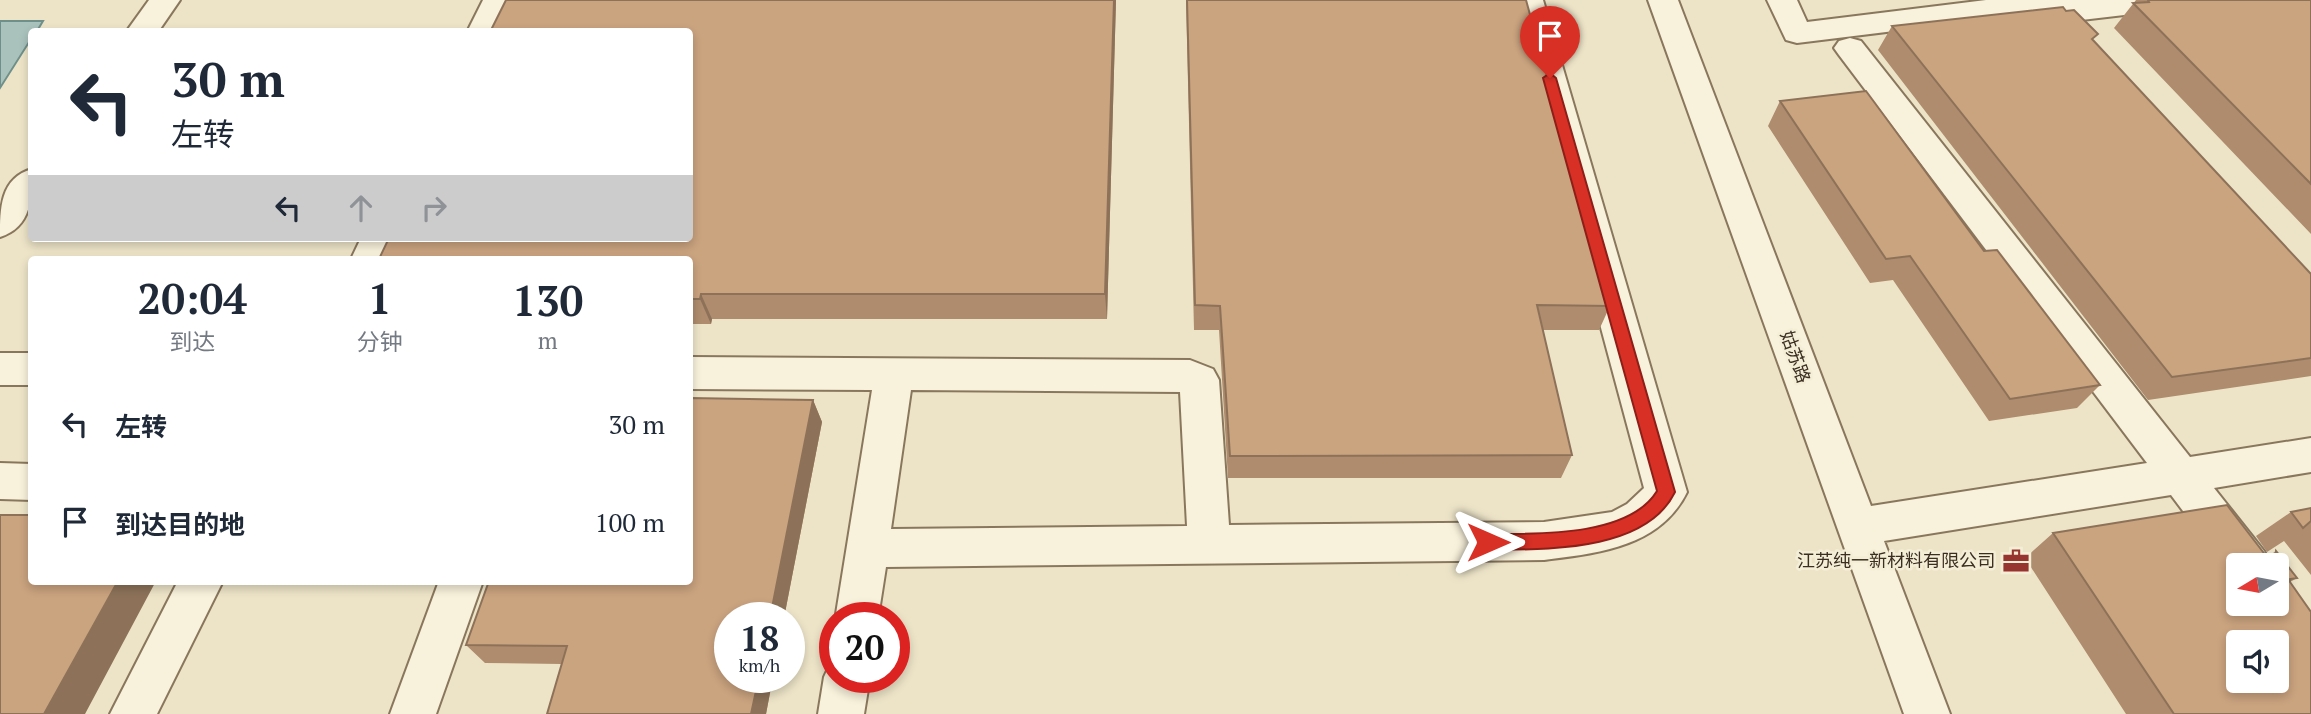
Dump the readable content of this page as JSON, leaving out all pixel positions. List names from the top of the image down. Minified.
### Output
{"streets":{"street":["姑苏路"]},"places":{"office":["江苏纯一新材料有限公司"]},"north":"left","page":{"turn":["30 m","左转"],"eta":["20:04","到达","1","分钟","130","m"],"list":[{"name":"左转","value":"30 m"},{"name":"到达目的地","value":"100 m"}],"speed":"18 km/h","limit":"20"}}
